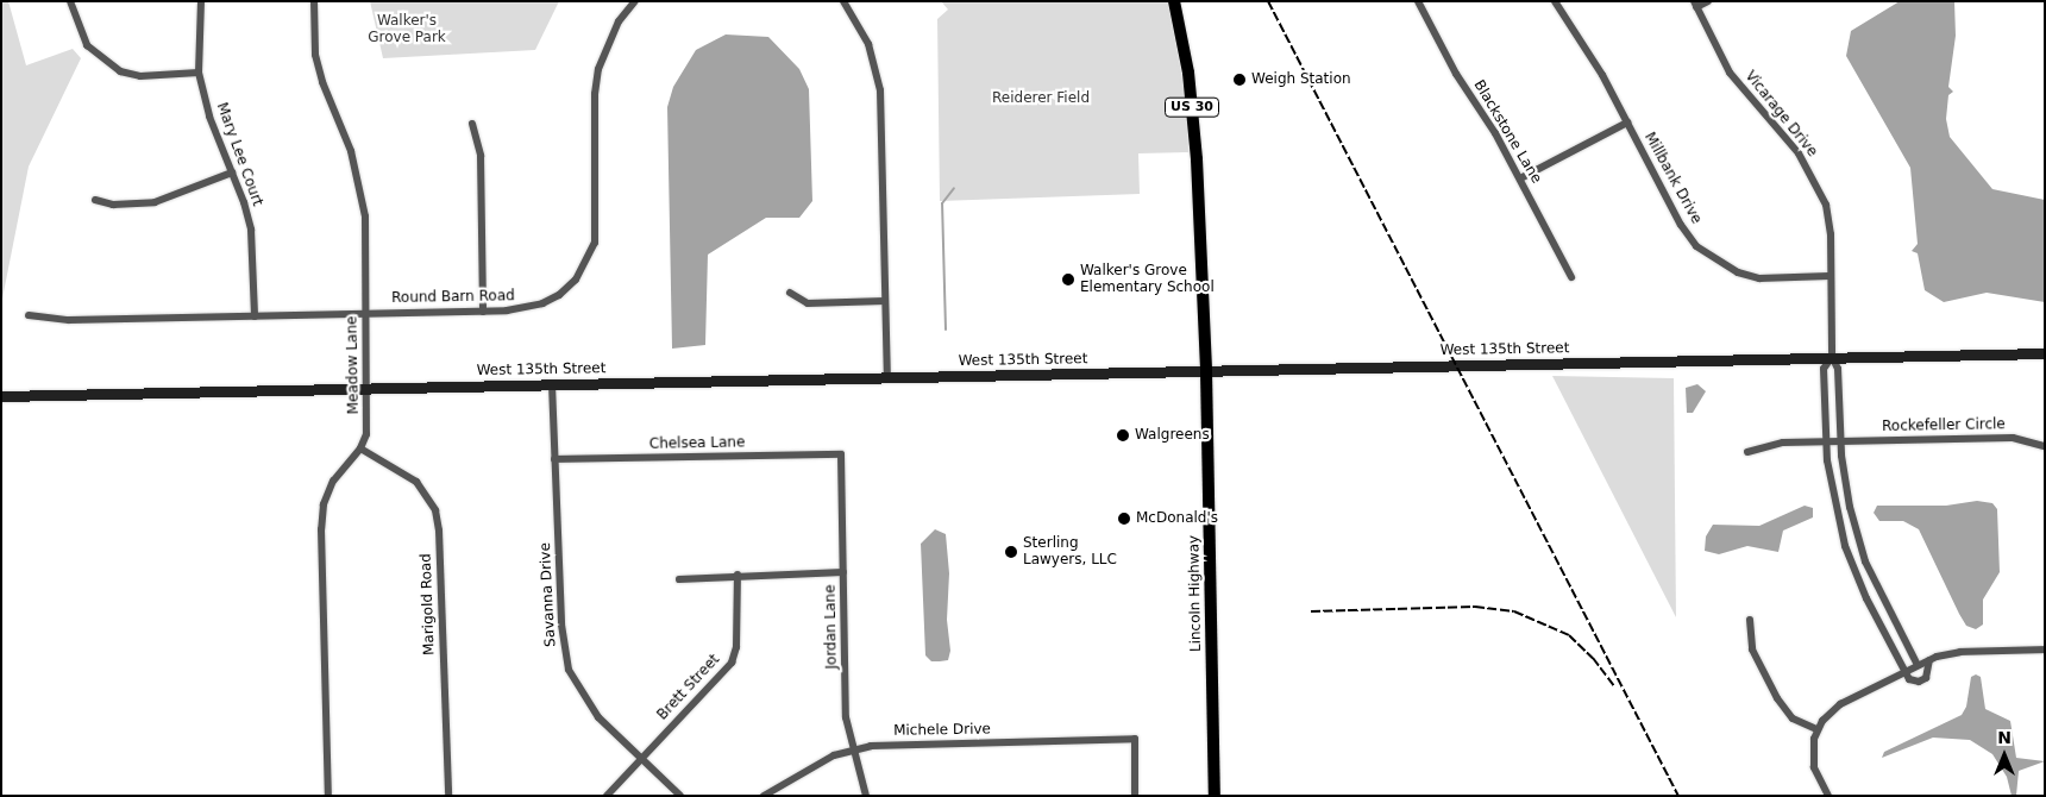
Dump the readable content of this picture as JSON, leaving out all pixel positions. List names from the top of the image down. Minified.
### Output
{"streets":{"main road":["US 30","Lincoln Highway"],"street":["Vicarage Drive","Blackstone Lane","Mary Lee Court","Millbank Drive","Round Barn Road","West 135th Street","Meadow Lane","Rockefeller Circle","Chelsea Lane","Savanna Drive","Marigold Road","Jordan Lane","Brett Street","Michele Drive"]},"crossings":[["Vicarage Drive","Millbank Drive"],["Vicarage Drive","West 135th Street"],["Vicarage Drive","Rockefeller Circle"],["Mary Lee Court","Round Barn Road"],["Round Barn Road","Meadow Lane"],["West 135th Street","Meadow Lane"],["West 135th Street","Lincoln Highway"],["West 135th Street","Savanna Drive"],["Meadow Lane","Marigold Road"],["Chelsea Lane","Savanna Drive"],["Chelsea Lane","Jordan Lane"],["Savanna Drive","Brett Street"],["Jordan Lane","Michele Drive"]],"parks":["Walker's Grove Park","Reiderer Field"],"places":["Weigh Station","Walker's Grove Elementary School","Walgreens","McDonald's","Sterling Lawyers, LLC"],"north":"top"}
